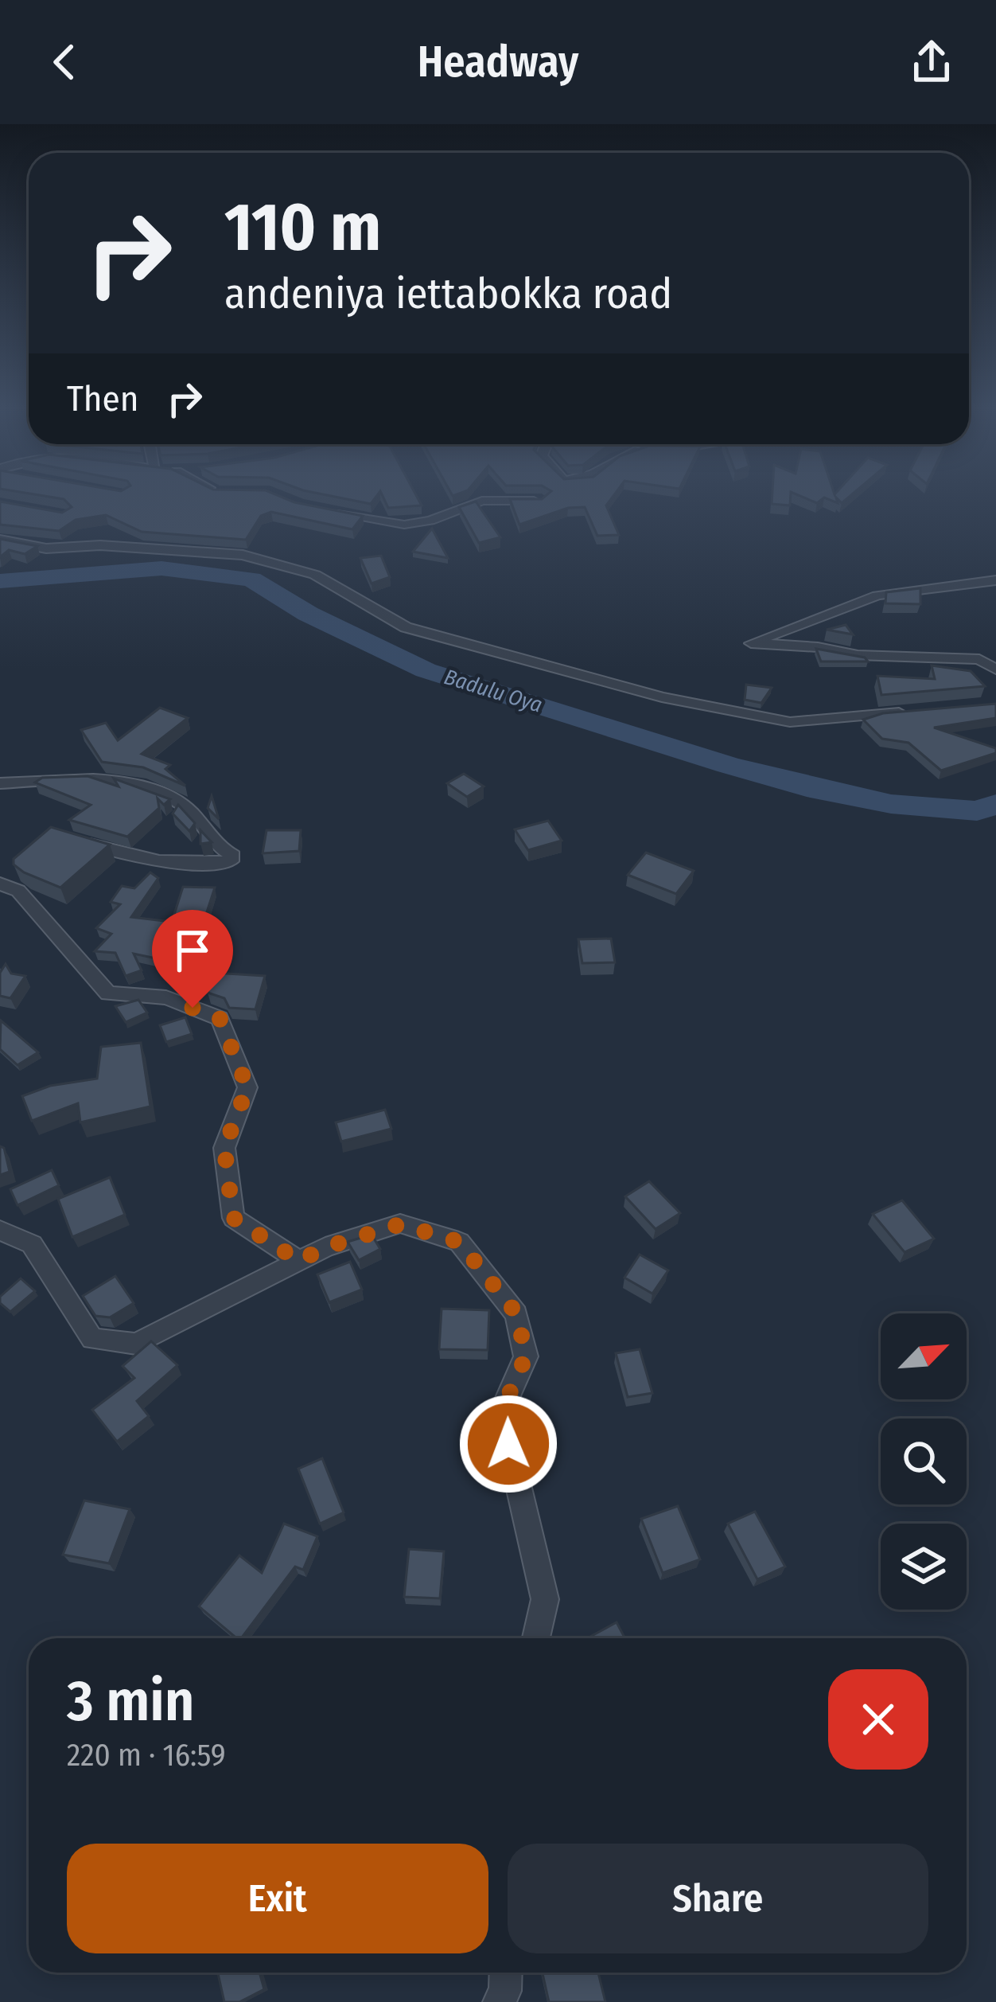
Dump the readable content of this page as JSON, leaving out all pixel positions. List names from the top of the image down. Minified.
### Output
{"water":["Badulu Oya"],"north":"top right","page":{"header":"Headway","turn":["110 m","andeniya iettabokka road"],"then":"Then","heading":["3 min","220 m · 16:59"],"buttons":["Exit","Share"]}}
